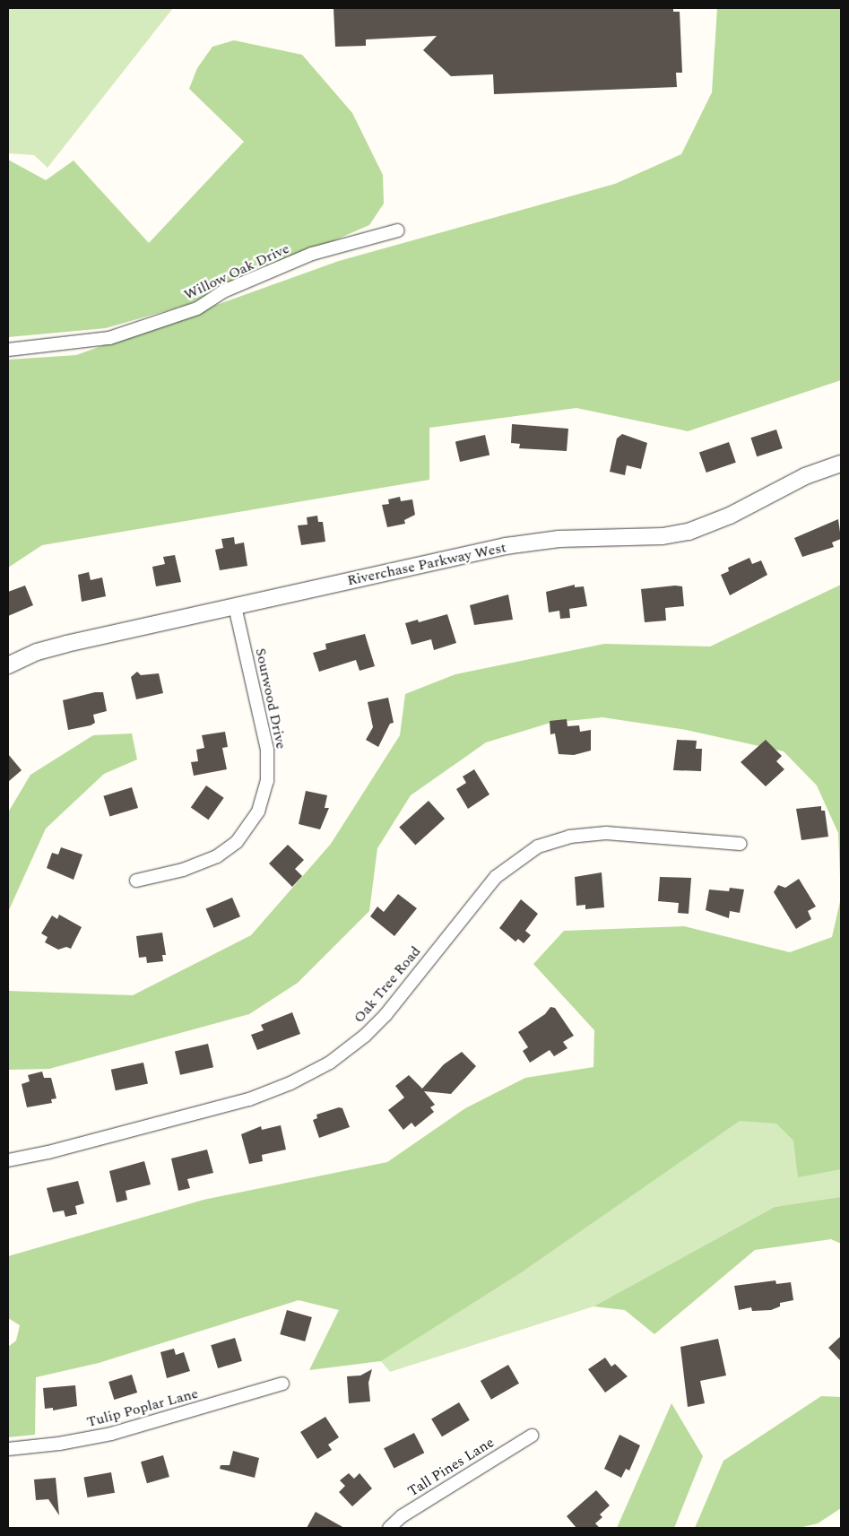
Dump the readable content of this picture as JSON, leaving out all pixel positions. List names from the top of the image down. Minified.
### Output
{"streets":{"street":["Willow Oak Drive","Riverchase Parkway West","Sourwood Drive","Oak Tree Road","Tulip Poplar Lane","Tall Pines Lane"]},"crossings":[["Riverchase Parkway West","Sourwood Drive"]]}
